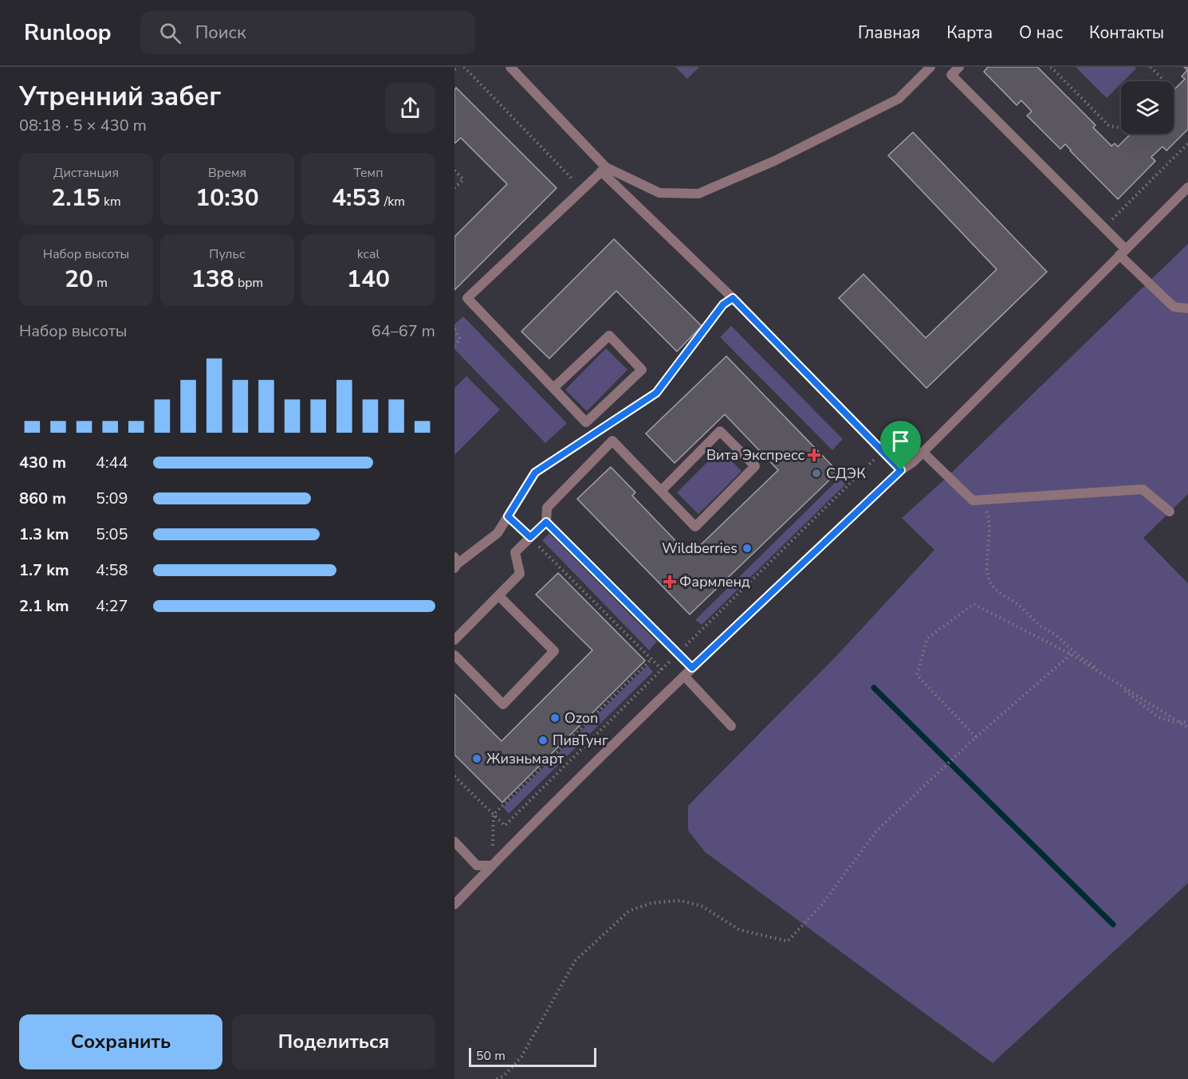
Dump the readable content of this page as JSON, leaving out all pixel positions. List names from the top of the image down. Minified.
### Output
{"places":{"health":["Вита Экспресс","Фармленд"],"other":["СДЭК","Wildberries","Ozon","ПивТунг","Жизньмарт"]},"scale_bar":"50 m","page":{"header":"Runloop","search":"Поиск","nav":["Главная","Карта","О нас","Контакты"],"heading":["Утренний забег","08:18 · 5 × 430 m"],"stats":[["Дистанция","2.15 km"],["Время","10:30"],["Темп","4:53 /km"],["Набор высоты","20 m"],["Пульс","138 bpm"],["kcal","140"]],"chart":["Набор высоты","64–67 m"],"list":[{"name":"430 m","note":"4:44"},{"name":"860 m","note":"5:09"},{"name":"1.3 km","note":"5:05"},{"name":"1.7 km","note":"4:58"},{"name":"2.1 km","note":"4:27"}],"buttons":["Сохранить","Поделиться"],"scale":"50 m"}}
